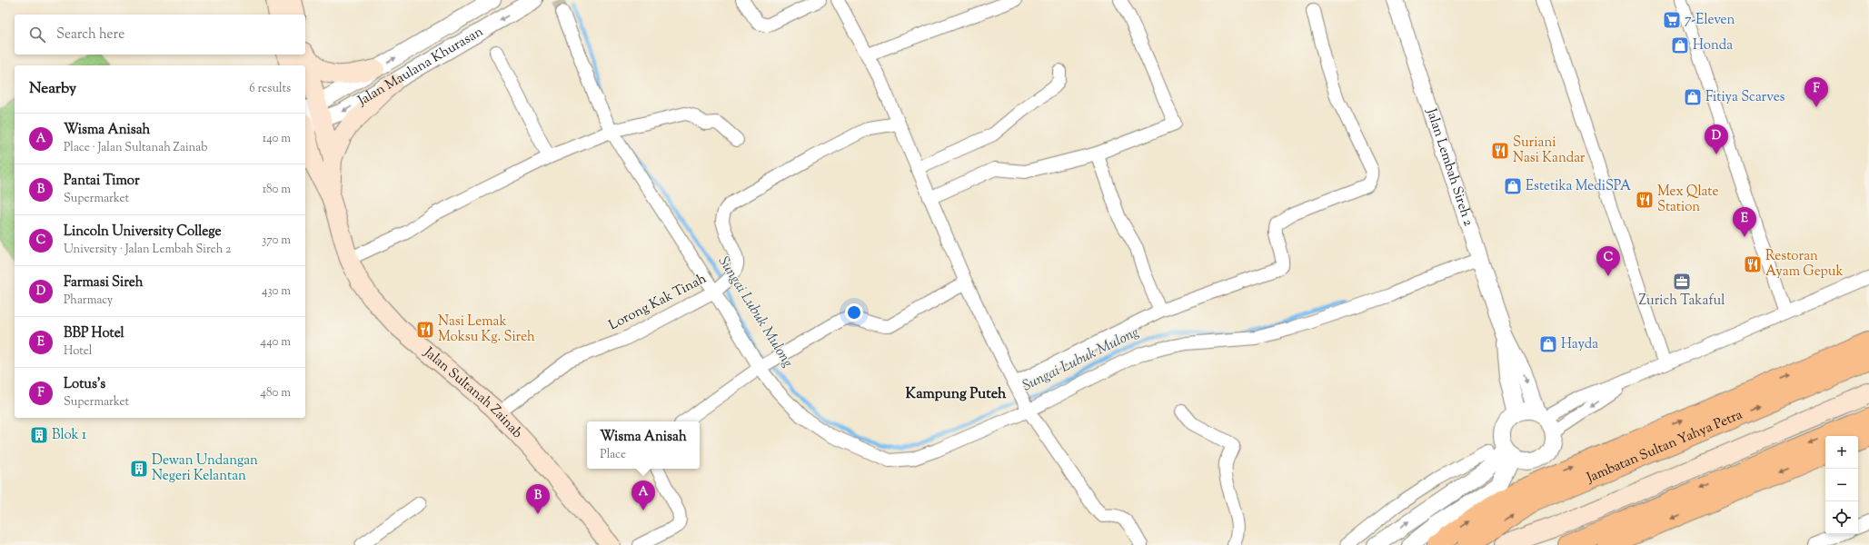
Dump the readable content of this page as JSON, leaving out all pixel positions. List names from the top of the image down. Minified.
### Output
{"streets":{"highway":["Jambatan Sultan Yahya Petra"],"main road":["Jalan Sultanah Zainab"],"street":["Jalan Maulana Khurasan","Jalan Lembah Sireh 2","Lorong Kak Tinah"]},"crossings":[["Jalan Maulana Khurasan","Jalan Sultanah Zainab"],["Lorong Kak Tinah","Jalan Sultanah Zainab"]],"districts":["Kampung Puteh"],"water":["Sungai Lubuk Mulong"],"places":{"supermarket":["7-Eleven"],"shop":["Honda","Fitiya Scarves","Estetika MediSPA","Hayda"],"restaurant":["Suriani Nasi Kandar","Mex Qlate Station","Restoran Ayam Gepuk","Nasi Lemak Moksu Kg. Sireh"],"office":["Zurich Takaful"],"building":["Blok 1","Dewan Undangan Negeri Kelantan"]},"page":{"search":"Search here","heading":["Nearby","6 results"],"pins":["F","D","E","C","A","B"],"list":[{"mark":"A","name":"Wisma Anisah","note":"Place · Jalan Sultanah Zainab","value":"140 m"},{"mark":"B","name":"Pantai Timor","note":"Supermarket","value":"180 m"},{"mark":"C","name":"Lincoln University College","note":"University · Jalan Lembah Sireh 2","value":"370 m"},{"mark":"D","name":"Farmasi Sireh","note":"Pharmacy","value":"430 m"},{"mark":"E","name":"BBP Hotel","note":"Hotel","value":"440 m"},{"mark":"F","name":"Lotus's","note":"Supermarket","value":"480 m"}],"popup":["Wisma Anisah","Place"],"map_buttons":["+","−"]}}
